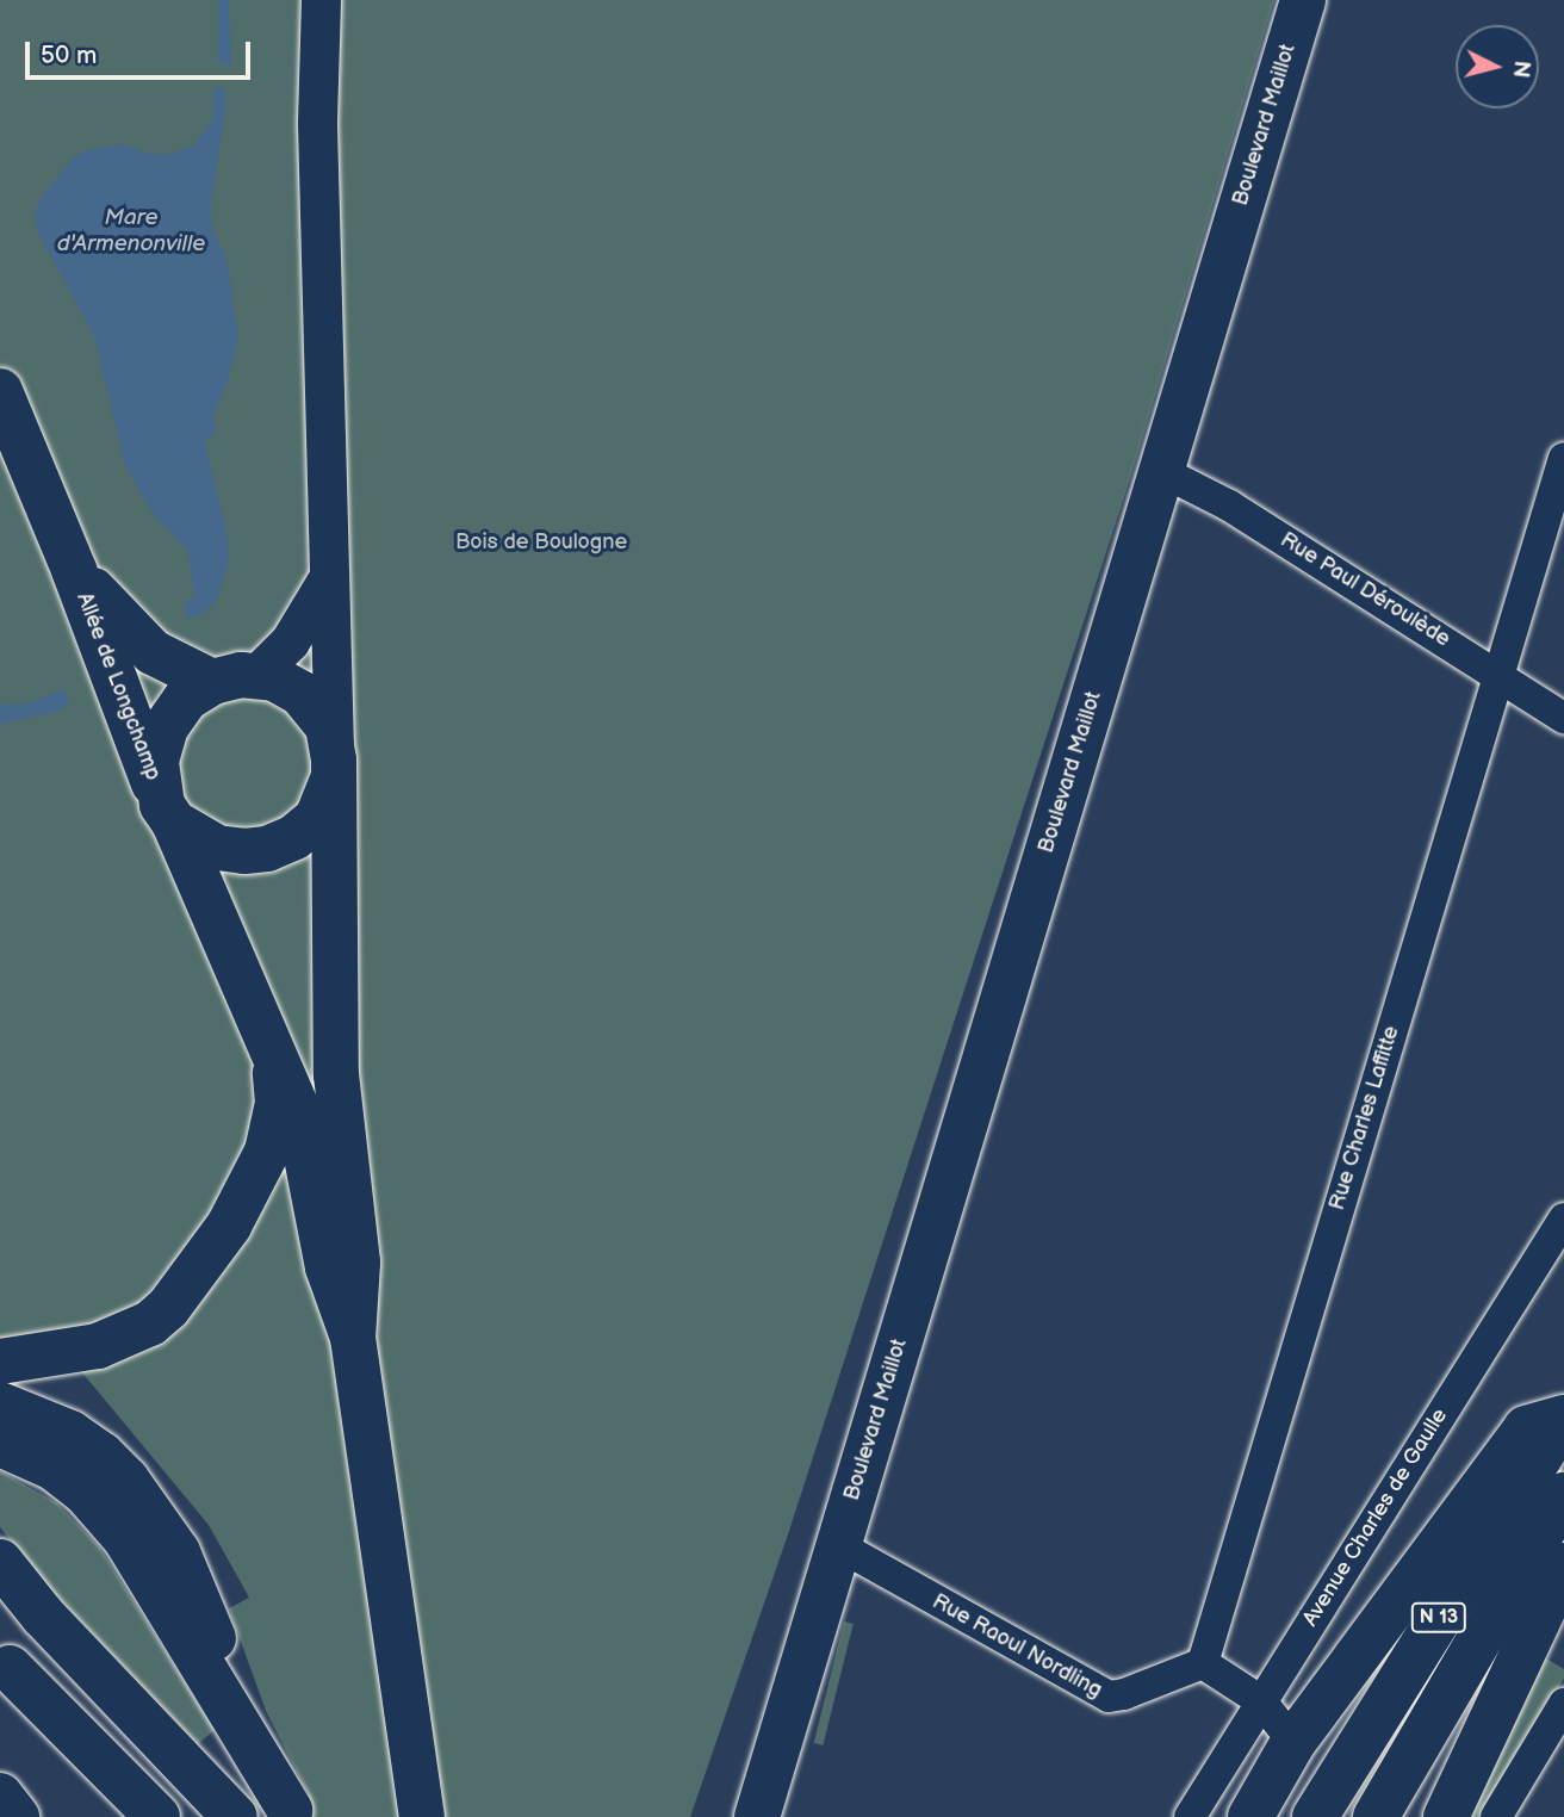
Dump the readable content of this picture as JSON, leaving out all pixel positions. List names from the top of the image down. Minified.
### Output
{"streets":{"main road":["Boulevard Maillot","Allée de Longchamp","N 13"],"street":["Rue Paul Déroulède","Rue Charles Laffitte","Avenue Charles de Gaulle","Rue Raoul Nordling"]},"crossings":[["Boulevard Maillot","Rue Paul Déroulède"],["Boulevard Maillot","Rue Raoul Nordling"],["Rue Paul Déroulède","Rue Charles Laffitte"],["Rue Charles Laffitte","Rue Raoul Nordling"]],"water":["Mare d'Armenonville"],"parks":["Bois de Boulogne"],"scale_bar":"50 m","north":"right"}
